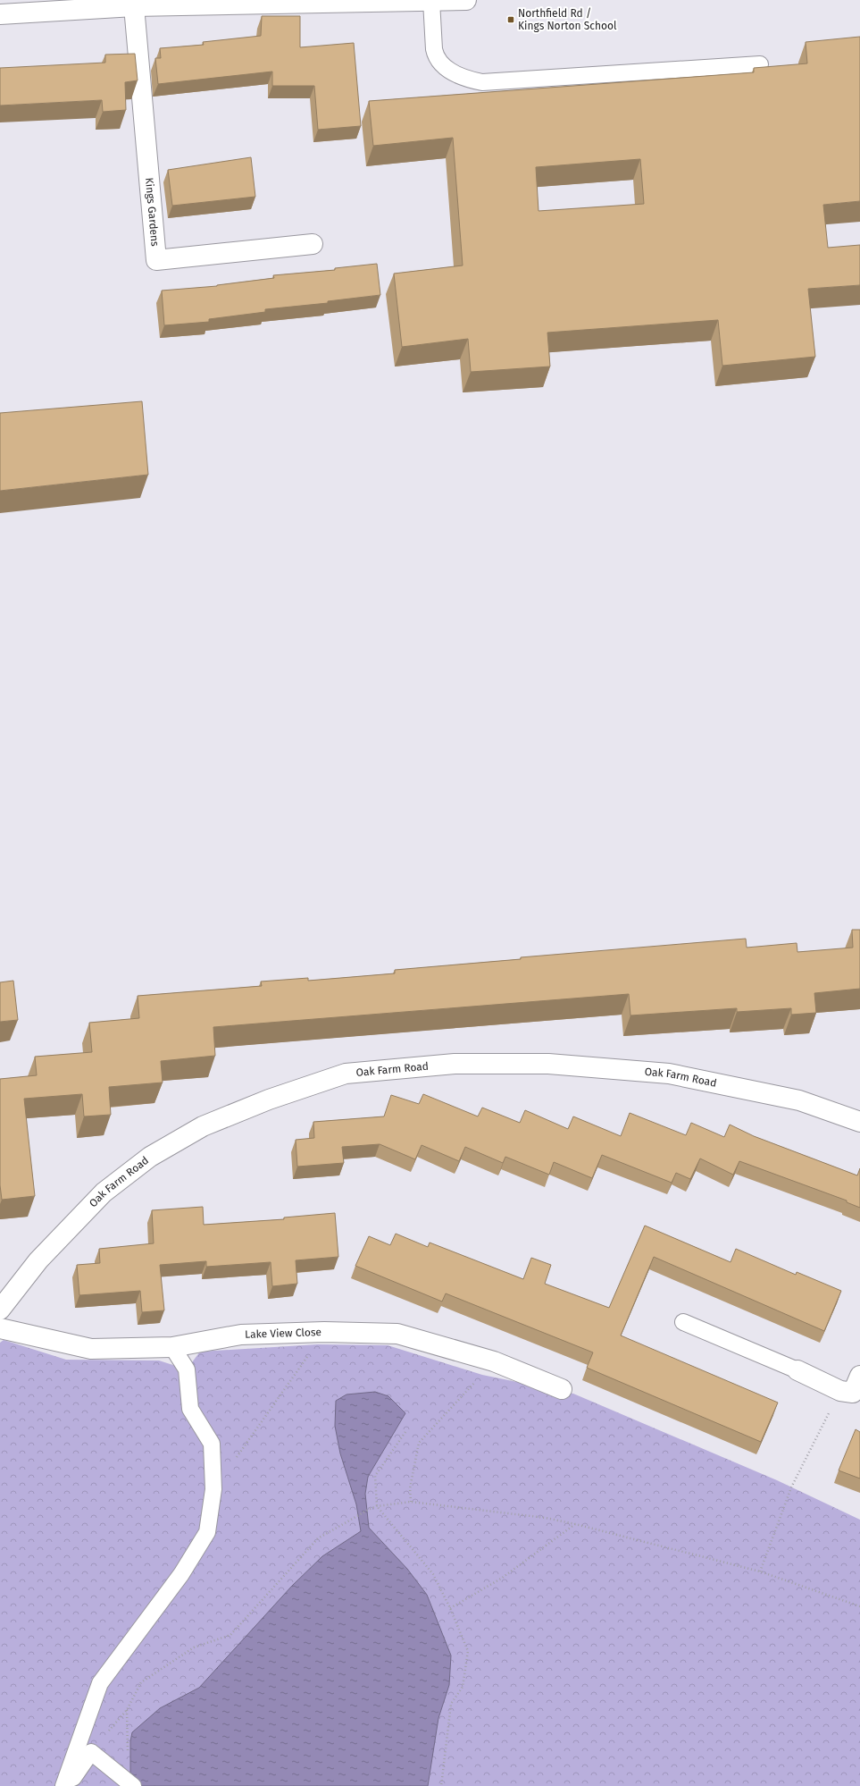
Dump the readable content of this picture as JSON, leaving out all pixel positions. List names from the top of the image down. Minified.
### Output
{"streets":{"street":["Kings Gardens","Oak Farm Road","Lake View Close"]},"places":{"transit":["Northfield Rd / Kings Norton School"]}}
